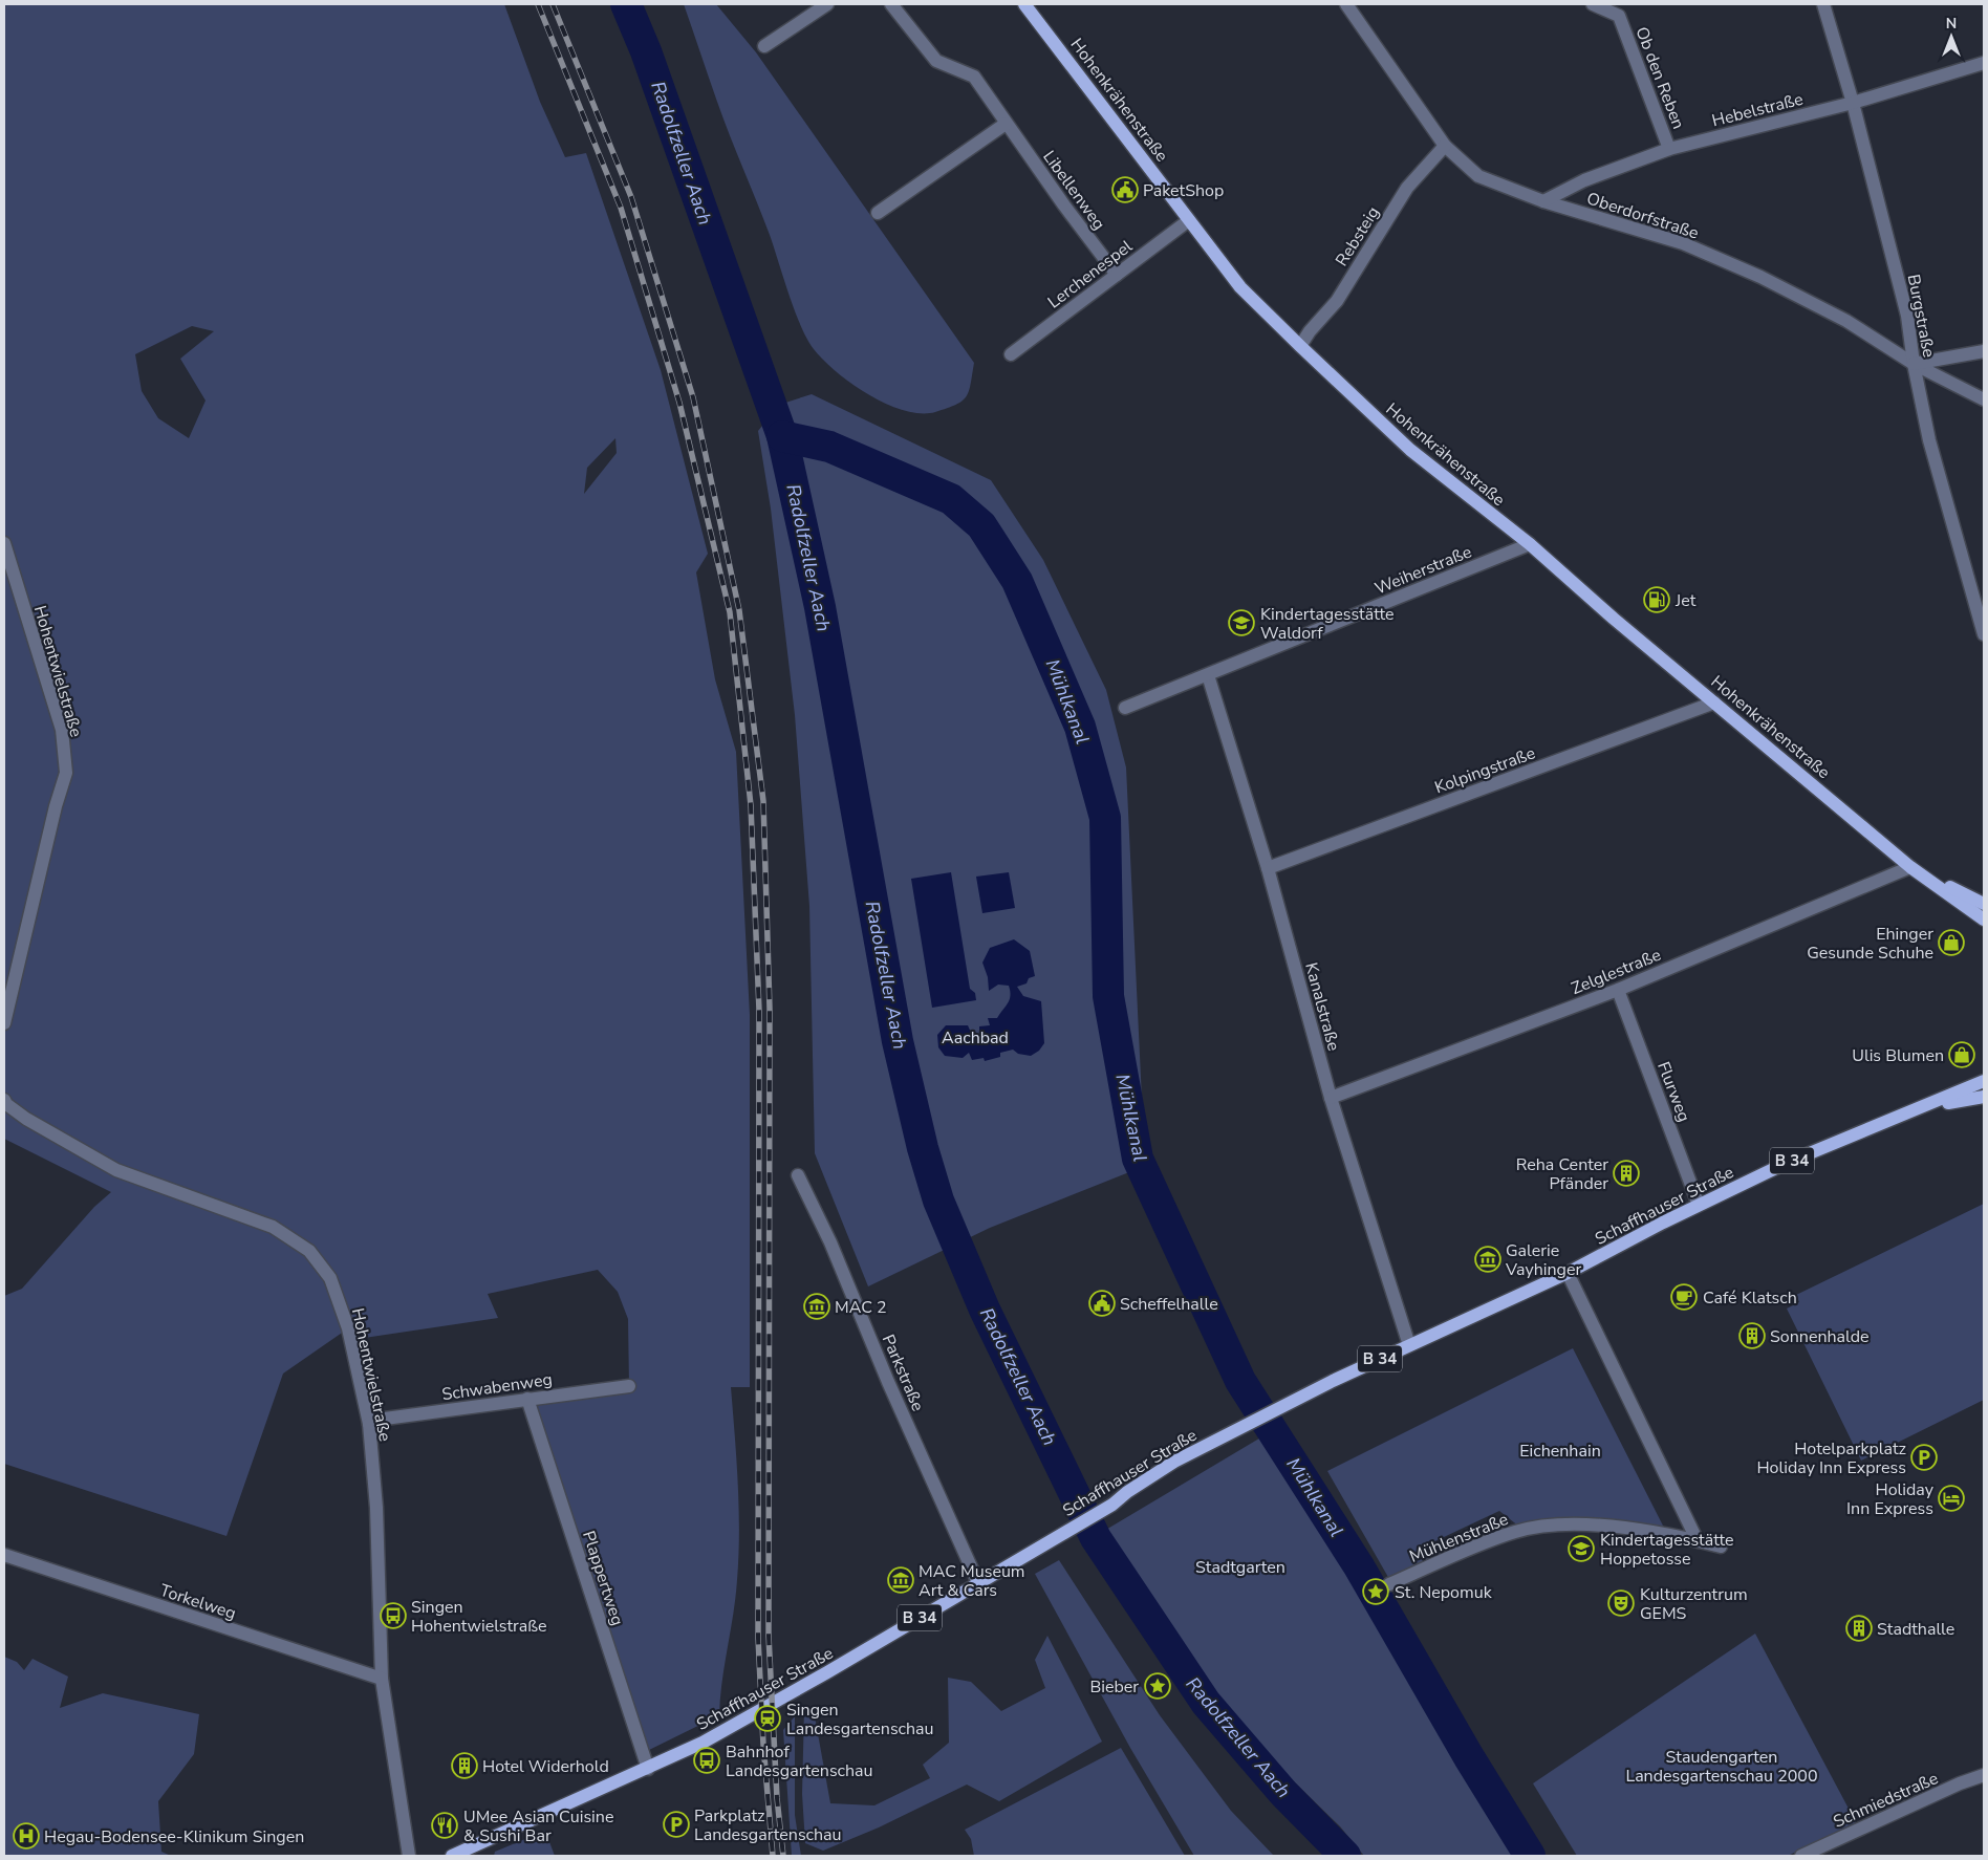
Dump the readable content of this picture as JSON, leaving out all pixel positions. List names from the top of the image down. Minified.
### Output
{"streets":{"main road":["Hohenkrähenstraße","B 34","Schaffhauser Straße"],"street":["Ob den Reben","Hebelstraße","Libellenweg","Oberdorfstraße","Rebsteig","Lerchenespel","Burgstraße","Weiherstraße","Hohentwielstraße","Kolpingstraße","Zelglestraße","Kanalstraße","Flurweg","Parkstraße","Schwabenweg","Mühlenstraße","Plappertweg","Torkelweg","Schmiedstraße"]},"crossings":[["Ob den Reben","Hebelstraße"],["Hohenkrähenstraße","Rebsteig"],["Hohenkrähenstraße","Lerchenespel"],["Hohenkrähenstraße","Weiherstraße"],["Hohenkrähenstraße","Kolpingstraße"],["Hohenkrähenstraße","Zelglestraße"],["Hebelstraße","Oberdorfstraße"],["Hebelstraße","Burgstraße"],["Libellenweg","Lerchenespel"],["Oberdorfstraße","Rebsteig"],["Oberdorfstraße","Burgstraße"],["Weiherstraße","Kanalstraße"],["Hohentwielstraße","Schwabenweg"],["Hohentwielstraße","Torkelweg"],["Kolpingstraße","Kanalstraße"],["Zelglestraße","Kanalstraße"],["Zelglestraße","Flurweg"],["Kanalstraße","Schaffhauser Straße"],["Flurweg","Schaffhauser Straße"],["Schaffhauser Straße","Parkstraße"],["Schaffhauser Straße","Plappertweg"],["Schwabenweg","Plappertweg"]],"water":["Radolfzeller Aach","Mühlkanal"],"parks":["Aachbad","Eichenhain","Stadtgarten","Staudengarten Landesgartenschau 2000"],"places":{"public building":["PaketShop","Scheffelhalle"],"fuel station":["Jet"],"school or university":["Kindertagesstätte Waldorf","Kindertagesstätte Hoppetosse"],"shop":["Ehinger Gesunde Schuhe","Ulis Blumen"],"building":["Reha Center Pfänder","Sonnenhalde","Stadthalle","Hotel Widerhold"],"museum":["Galerie Vayhinger","MAC 2","MAC Museum Art & Cars"],"cafe":["Café Klatsch"],"parking":["Hotelparkplatz Holiday Inn Express","Parkplatz Landesgartenschau"],"hotel":["Holiday Inn Express"],"place":["St. Nepomuk","Bieber"],"theatre":["Kulturzentrum GEMS"],"bus stop":["Singen Hohentwielstraße","Bahnhof Landesgartenschau"],"station":["Singen Landesgartenschau"],"restaurant":["UMee Asian Cuisine & Sushi Bar"],"hospital":["Hegau-Bodensee-Klinikum Singen"]},"north":"top"}
